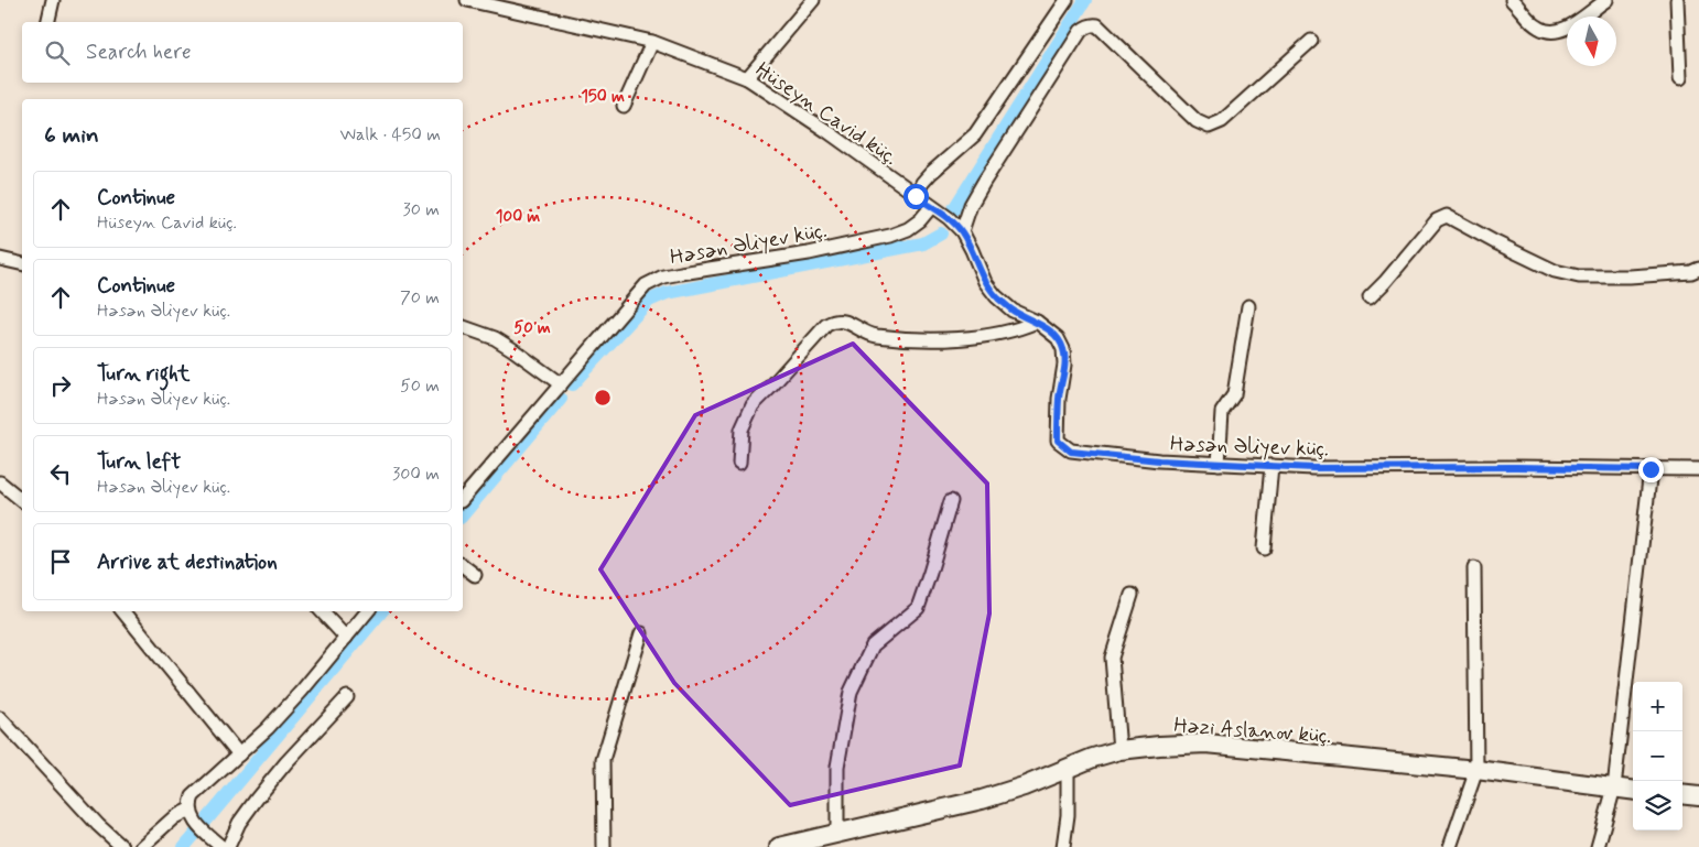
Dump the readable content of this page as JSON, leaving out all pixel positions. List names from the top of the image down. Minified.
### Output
{"streets":{"street":["Hüseyn Cavid küç.","Həsən Əliyev küç.","Həzi Aslanov küç."]},"crossings":[["Hüseyn Cavid küç.","Həsən Əliyev küç."]],"north":"bottom","page":{"search":"Search here","heading":["6 min","Walk · 450 m"],"list":[["Continue","Hüseyn Cavid küç.","30 m"],["Continue","Həsən Əliyev küç.","70 m"],["Turn right","Həsən Əliyev küç.","50 m"],["Turn left","Həsən Əliyev küç.","300 m"],"Arrive at destination"],"map_buttons":["+","−"]},"rings":["150 m","100 m","50 m"]}
